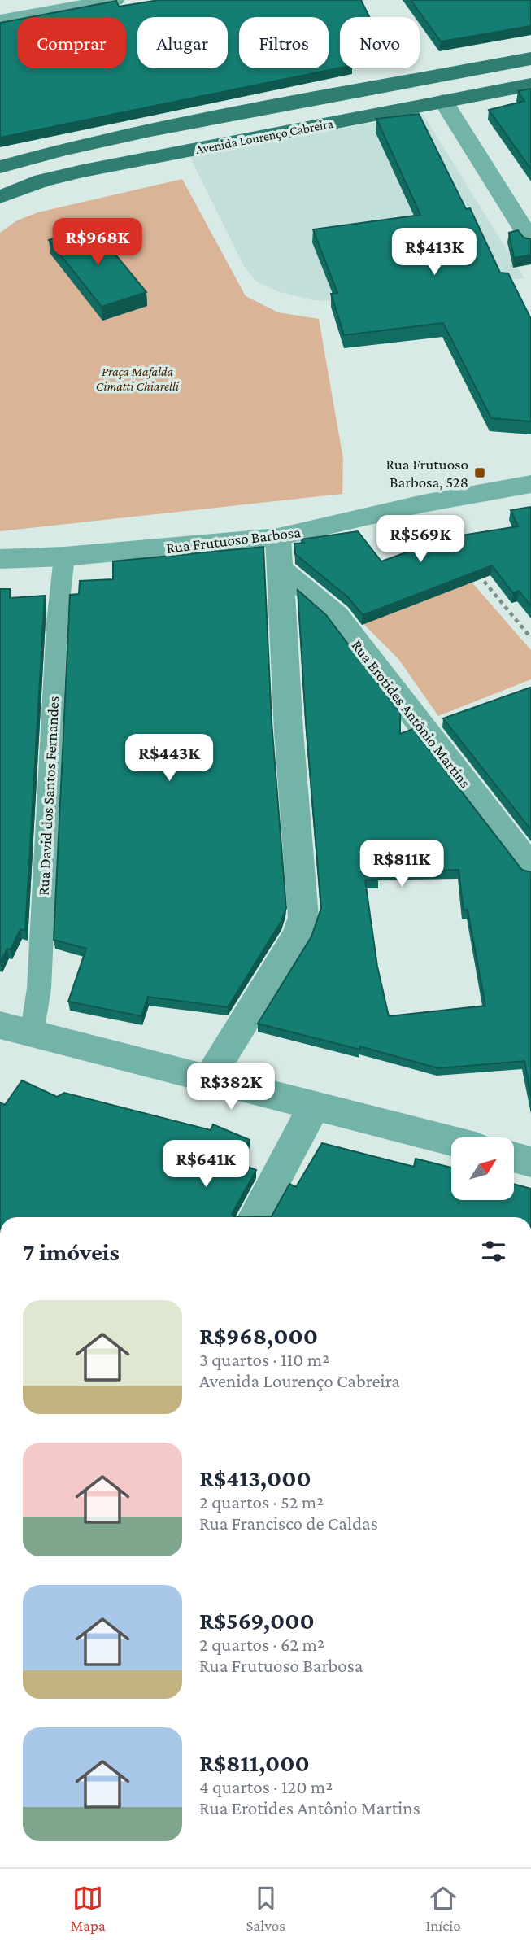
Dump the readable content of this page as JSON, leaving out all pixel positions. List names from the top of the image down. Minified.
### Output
{"streets":{"main road":["Avenida Lourenço Cabreira"],"street":["Rua Frutuoso Barbosa","Rua Erotides Antônio Martins"],"lane":["Rua David dos Santos Fernandes"]},"crossings":[["Rua Frutuoso Barbosa","Rua David dos Santos Fernandes"]],"parks":["Praça Mafalda Cimatti Chiarelli"],"places":{"transit":["Rua Frutuoso Barbosa, 528"]},"north":"top right","page":{"chip":["Comprar","Alugar","Filtros","Novo"],"price":["R$968K","R$413K","R$569K","R$443K","R$811K","R$382K","R$641K"],"heading":"7 imóveis","list":[{"name":"R$968,000","note":"3 quartos · 110 m² · Avenida Lourenço Cabreira"},{"name":"R$413,000","note":"2 quartos · 52 m² · Rua Francisco de Caldas"},{"name":"R$569,000","note":"2 quartos · 62 m² · Rua Frutuoso Barbosa"},{"name":"R$811,000","note":"4 quartos · 120 m² · Rua Erotides Antônio Martins"}],"tabs":["Mapa","Salvos","Início"]}}
